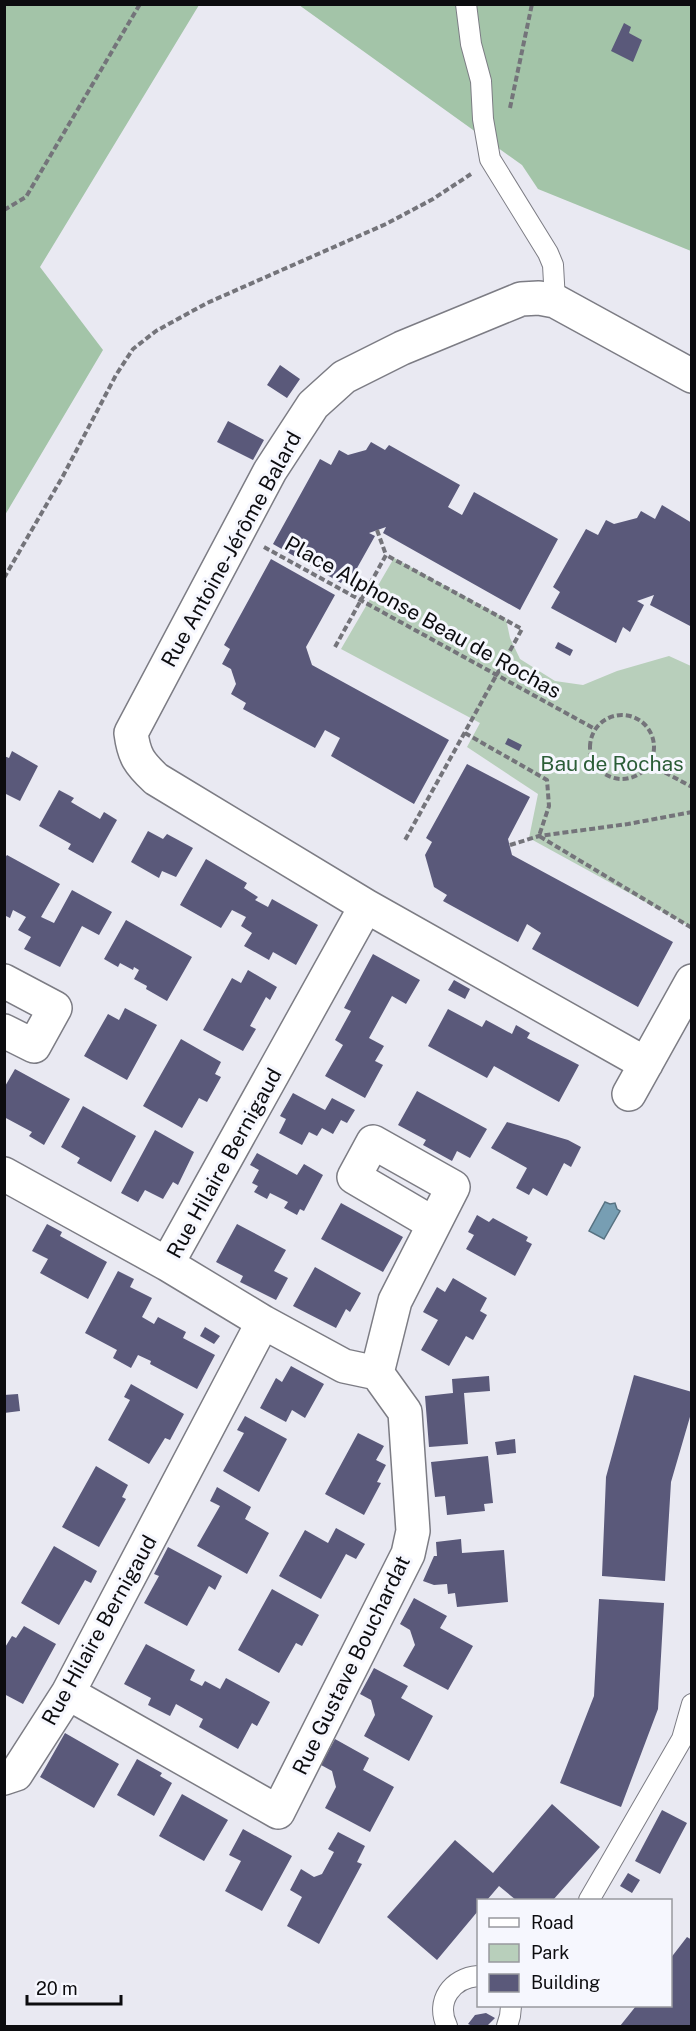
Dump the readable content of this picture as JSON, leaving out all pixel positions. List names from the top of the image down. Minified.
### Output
{"streets":{"street":["Rue Antoine-Jérôme Balard","Rue Hilaire Bernigaud","Rue Gustave Bouchardat"],"path":["Place Alphonse Beau de Rochas"]},"crossings":[["Rue Antoine-Jérôme Balard","Place Alphonse Beau de Rochas"],["Rue Antoine-Jérôme Balard","Rue Hilaire Bernigaud"],["Rue Hilaire Bernigaud","Rue Gustave Bouchardat"]],"parks":["Bau de Rochas"],"legend":["Road","Park","Building"],"scale_bar":"20 m"}
